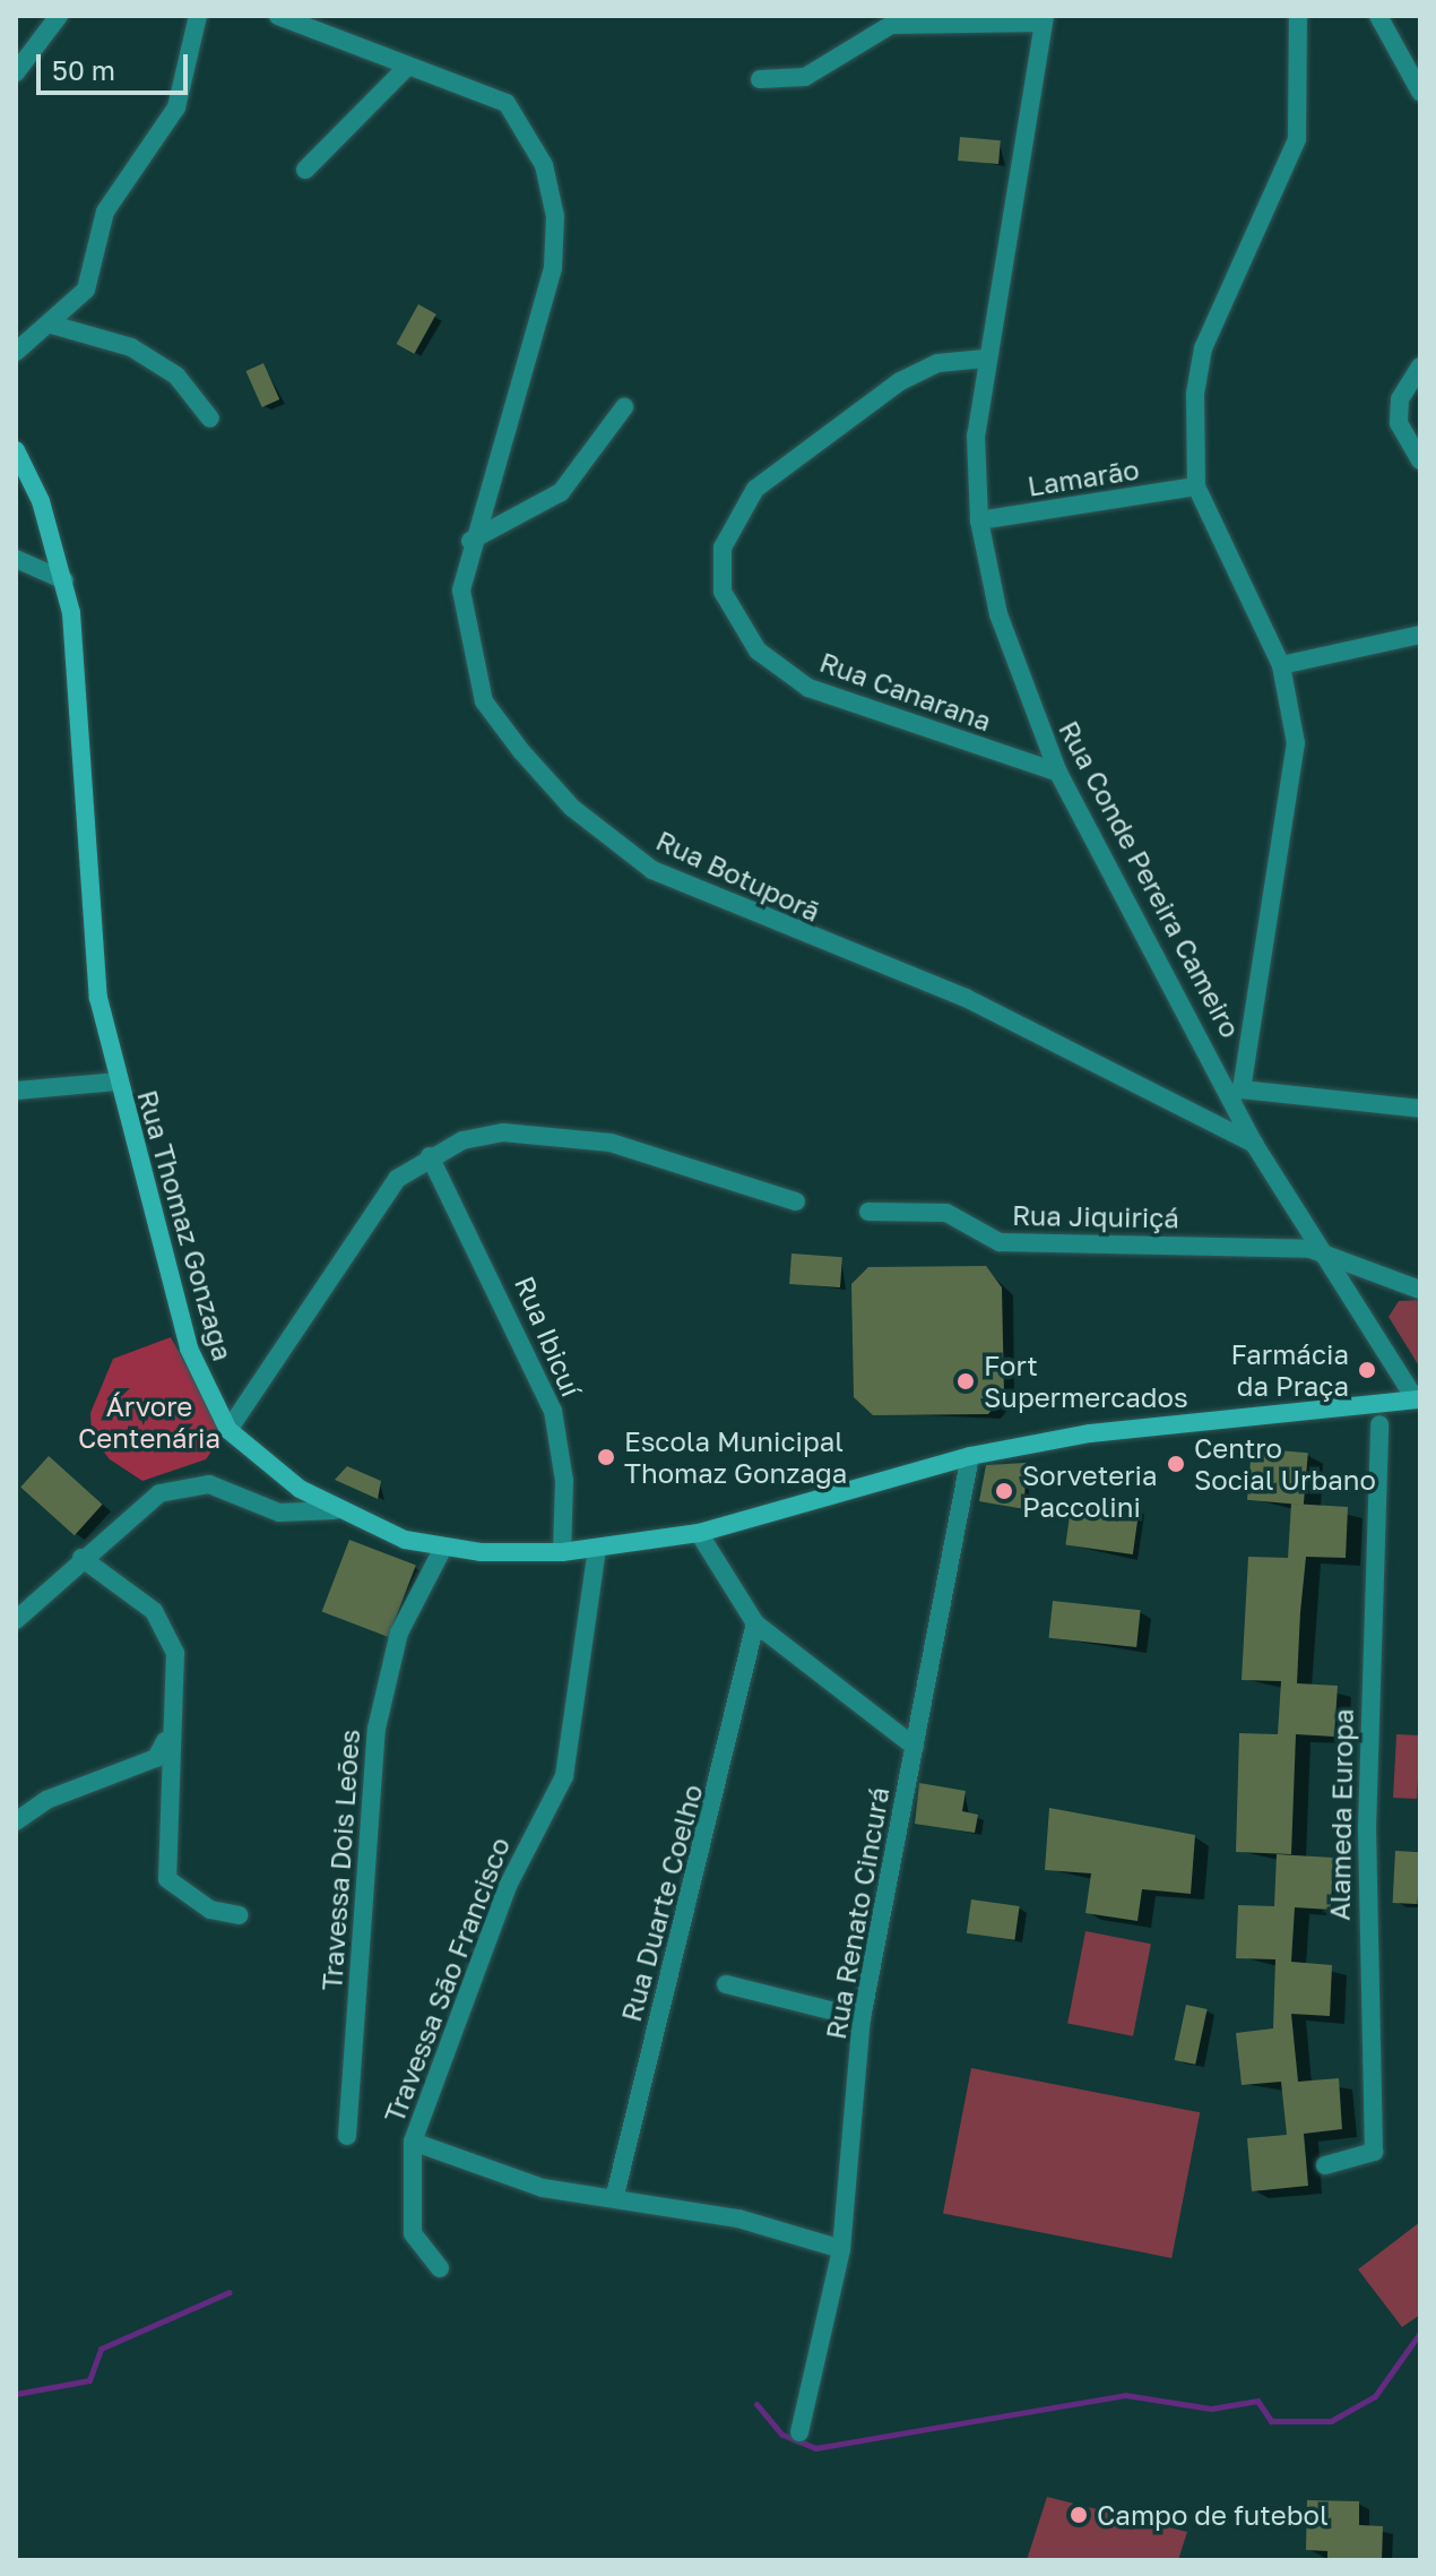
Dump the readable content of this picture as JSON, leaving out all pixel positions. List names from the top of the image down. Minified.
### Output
{"streets":{"main road":["Rua Thomaz Gonzaga"],"street":["Lamarão","Rua Canarana","Rua Botuporã","Rua Conde Pereira Cameiro","Rua Jiquiriçá","Rua Ibicuí","Alameda Europa","Travessa Dois Leões","Rua Duarte Coelho","Rua Renato Cincurá","Travessa São Francisco"]},"crossings":[["Lamarão","Rua Conde Pereira Cameiro"],["Rua Canarana","Rua Conde Pereira Cameiro"],["Rua Botuporã","Rua Conde Pereira Cameiro"],["Rua Conde Pereira Cameiro","Rua Jiquiriçá"],["Rua Conde Pereira Cameiro","Rua Thomaz Gonzaga"],["Rua Thomaz Gonzaga","Rua Ibicuí"],["Rua Thomaz Gonzaga","Travessa Dois Leões"],["Rua Thomaz Gonzaga","Rua Renato Cincurá"],["Rua Thomaz Gonzaga","Travessa São Francisco"]],"parks":["Árvore Centenária"],"places":["Farmácia da Praça","Fort Supermercados","Escola Municipal Thomaz Gonzaga","Centro Social Urbano","Sorveteria Paccolini","Campo de futebol"],"scale_bar":"50 m"}
